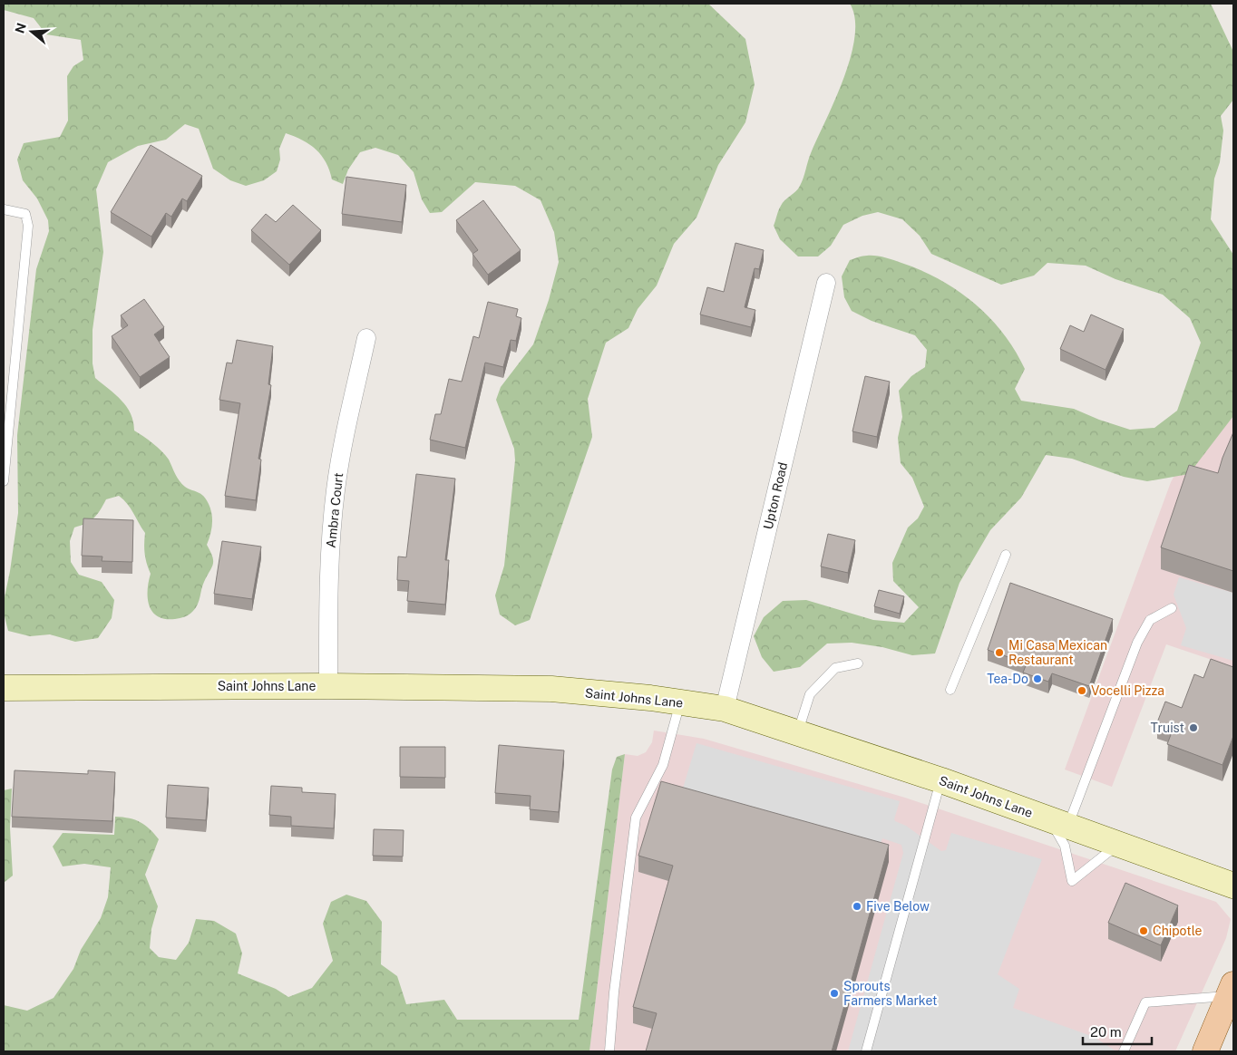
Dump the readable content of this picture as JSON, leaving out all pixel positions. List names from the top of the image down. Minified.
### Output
{"streets":{"street":["Upton Road","Ambra Court","Saint Johns Lane"]},"crossings":[["Upton Road","Saint Johns Lane"],["Ambra Court","Saint Johns Lane"]],"places":["Mi Casa Mexican Restaurant","Tea-Do","Vocelli Pizza","Truist","Five Below","Chipotle","Sprouts Farmers Market"],"scale_bar":"20 m","north":"left"}
